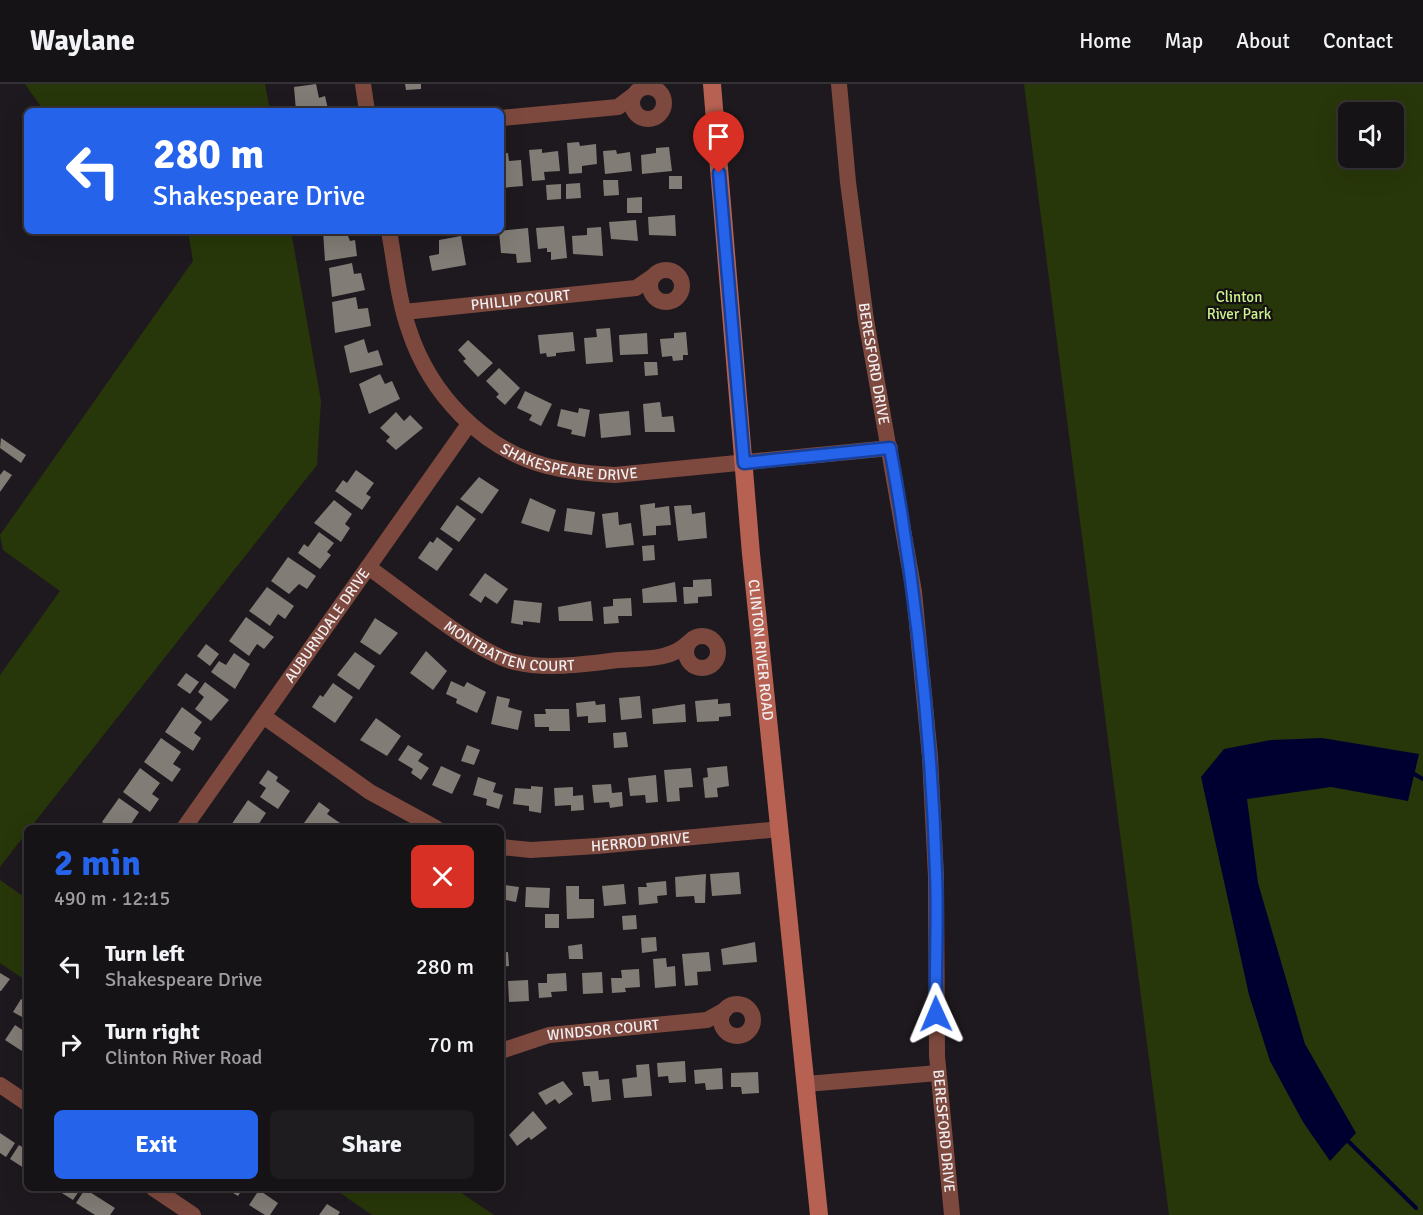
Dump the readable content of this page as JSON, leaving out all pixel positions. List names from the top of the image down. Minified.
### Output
{"streets":{"street":["PHILLIP COURT","BERESFORD DRIVE","SHAKESPEARE DRIVE","AUBURNDALE DRIVE","MONTBATTEN COURT","CLINTON RIVER ROAD","HERROD DRIVE","WINDSOR COURT"]},"crossings":[["PHILLIP COURT","SHAKESPEARE DRIVE"],["BERESFORD DRIVE","SHAKESPEARE DRIVE"],["SHAKESPEARE DRIVE","AUBURNDALE DRIVE"],["SHAKESPEARE DRIVE","CLINTON RIVER ROAD"],["AUBURNDALE DRIVE","MONTBATTEN COURT"],["CLINTON RIVER ROAD","HERROD DRIVE"]],"parks":["Clinton River Park"],"page":{"header":"Waylane","nav":["Home","Map","About","Contact"],"turn":["280 m","Shakespeare Drive"],"heading":["2 min","490 m · 12:15"],"list":[{"name":"Turn left","note":"Shakespeare Drive","value":"280 m"},{"name":"Turn right","note":"Clinton River Road","value":"70 m"}],"buttons":["Exit","Share"]}}
